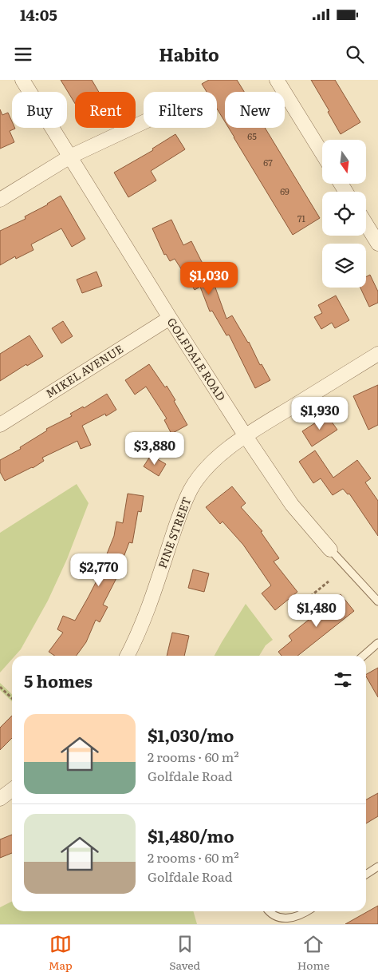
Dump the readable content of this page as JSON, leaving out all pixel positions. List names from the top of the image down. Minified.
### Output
{"streets":{"street":["GOLFDALE ROAD","MIKEL AVENUE","PINE STREET"]},"crossings":[["GOLFDALE ROAD","MIKEL AVENUE"],["GOLFDALE ROAD","PINE STREET"]],"house_numbers":["65","67","69","71"],"north":"bottom","page":{"status":"14:05","header":"Habito","chip":["Buy","Rent","Filters","New"],"price":["$1,030","$1,930","$3,880","$2,770","$1,480"],"heading":"5 homes","list":[{"name":"$1,030/mo","note":"2 rooms · 60 m² · Golfdale Road"},{"name":"$1,480/mo","note":"2 rooms · 60 m² · Golfdale Road"}],"tabs":["Map","Saved","Home"]}}
